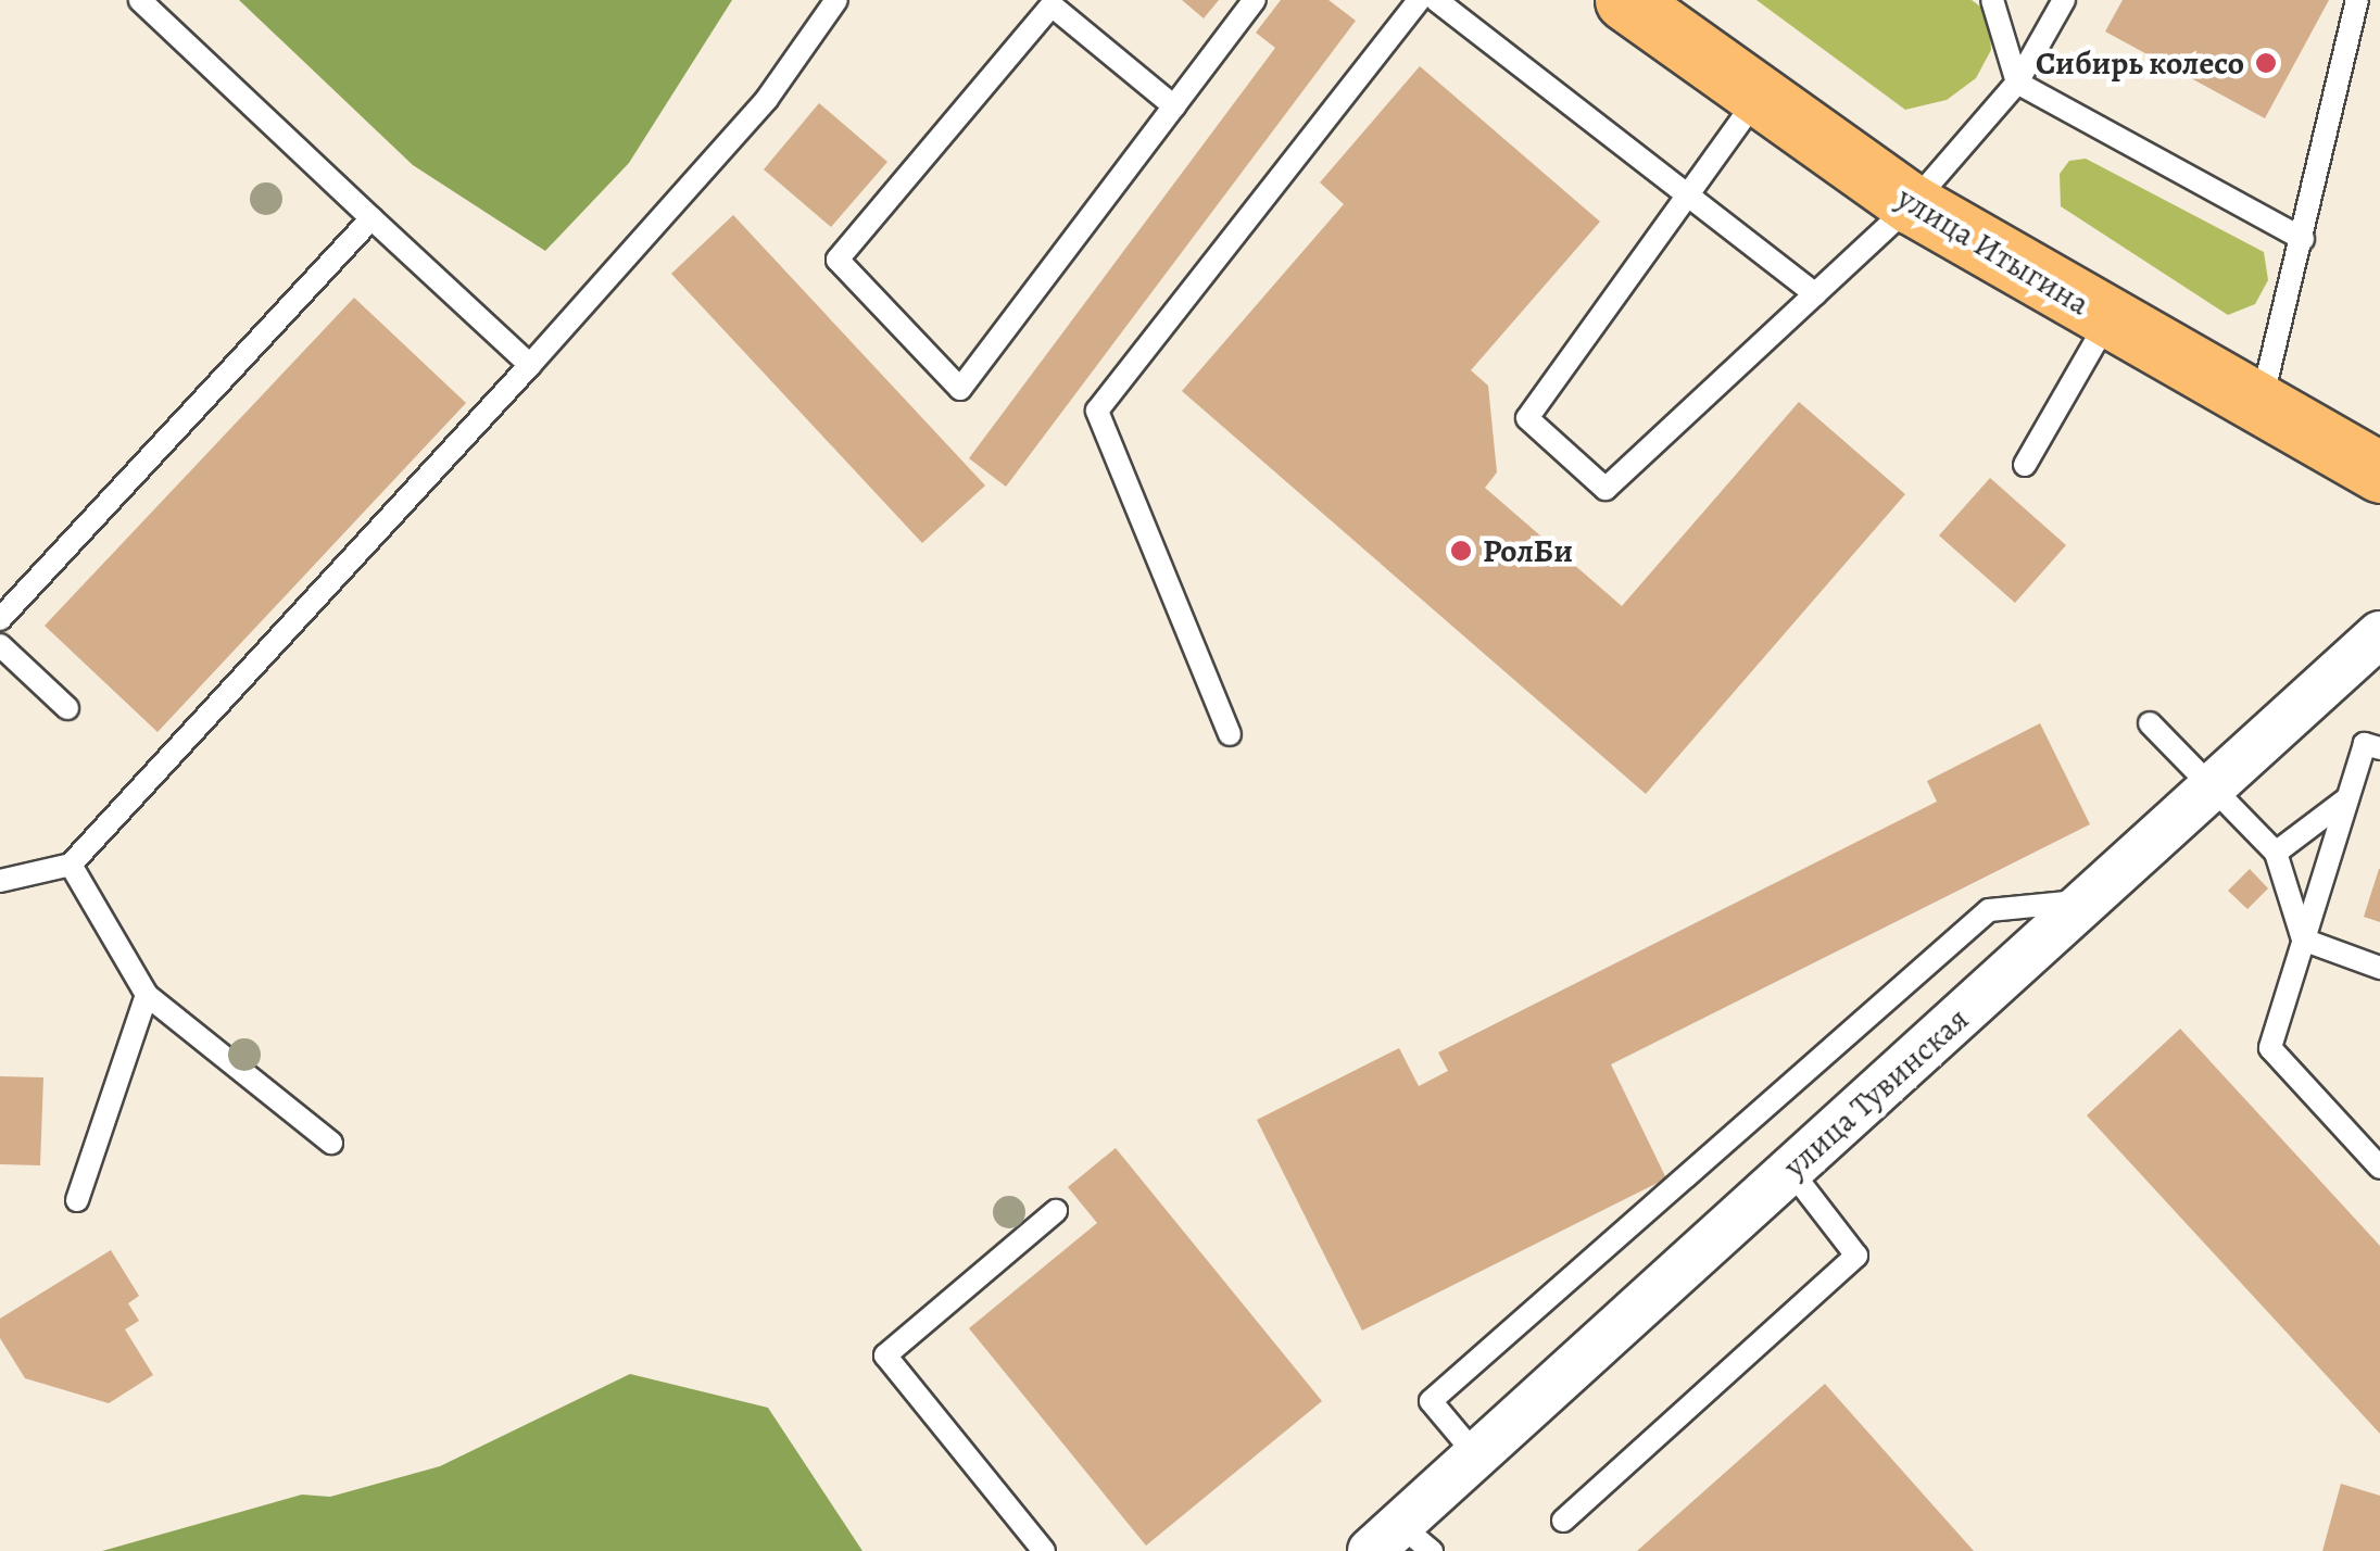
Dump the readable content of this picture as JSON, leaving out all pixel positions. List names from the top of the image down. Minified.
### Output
{"streets":{"main road":["улица Итыгина"],"street":["улица Тувинская"]},"places":["Сибирь колесо","РолБи"]}
